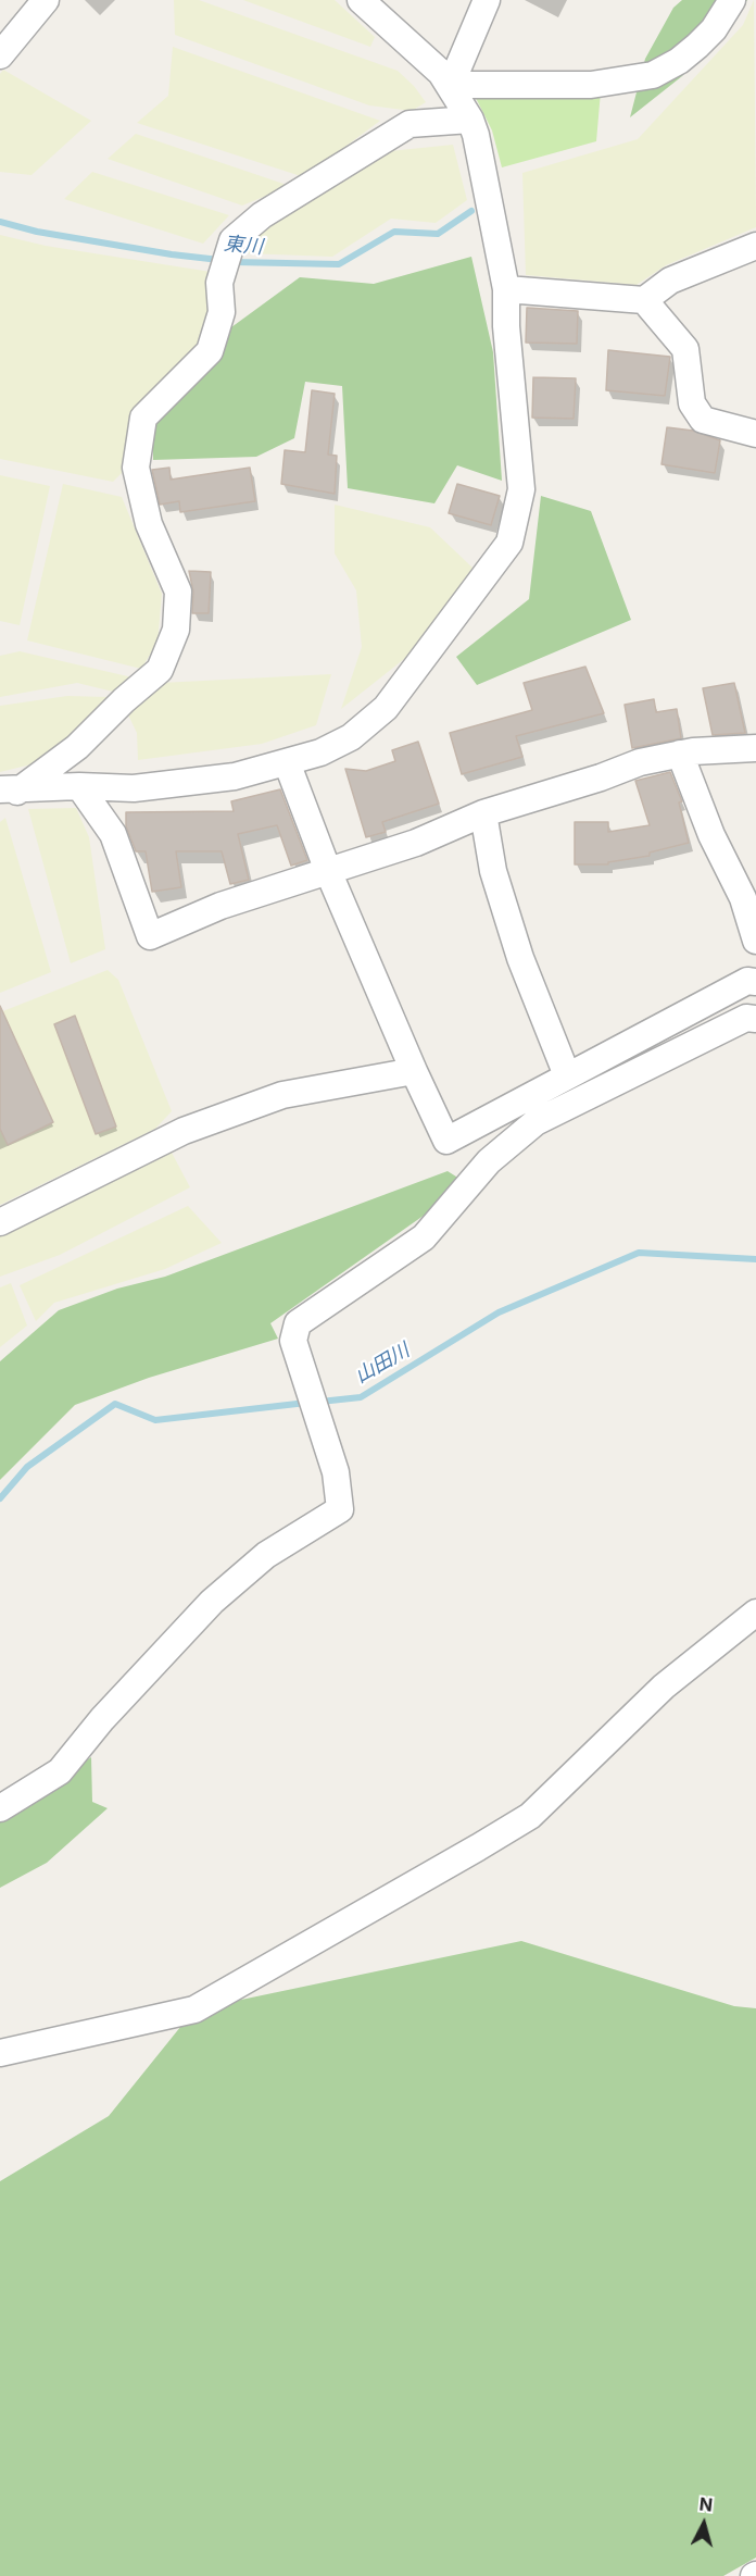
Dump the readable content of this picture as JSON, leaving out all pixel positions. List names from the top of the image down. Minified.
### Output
{"water":["東川","山田川"],"north":"top"}
